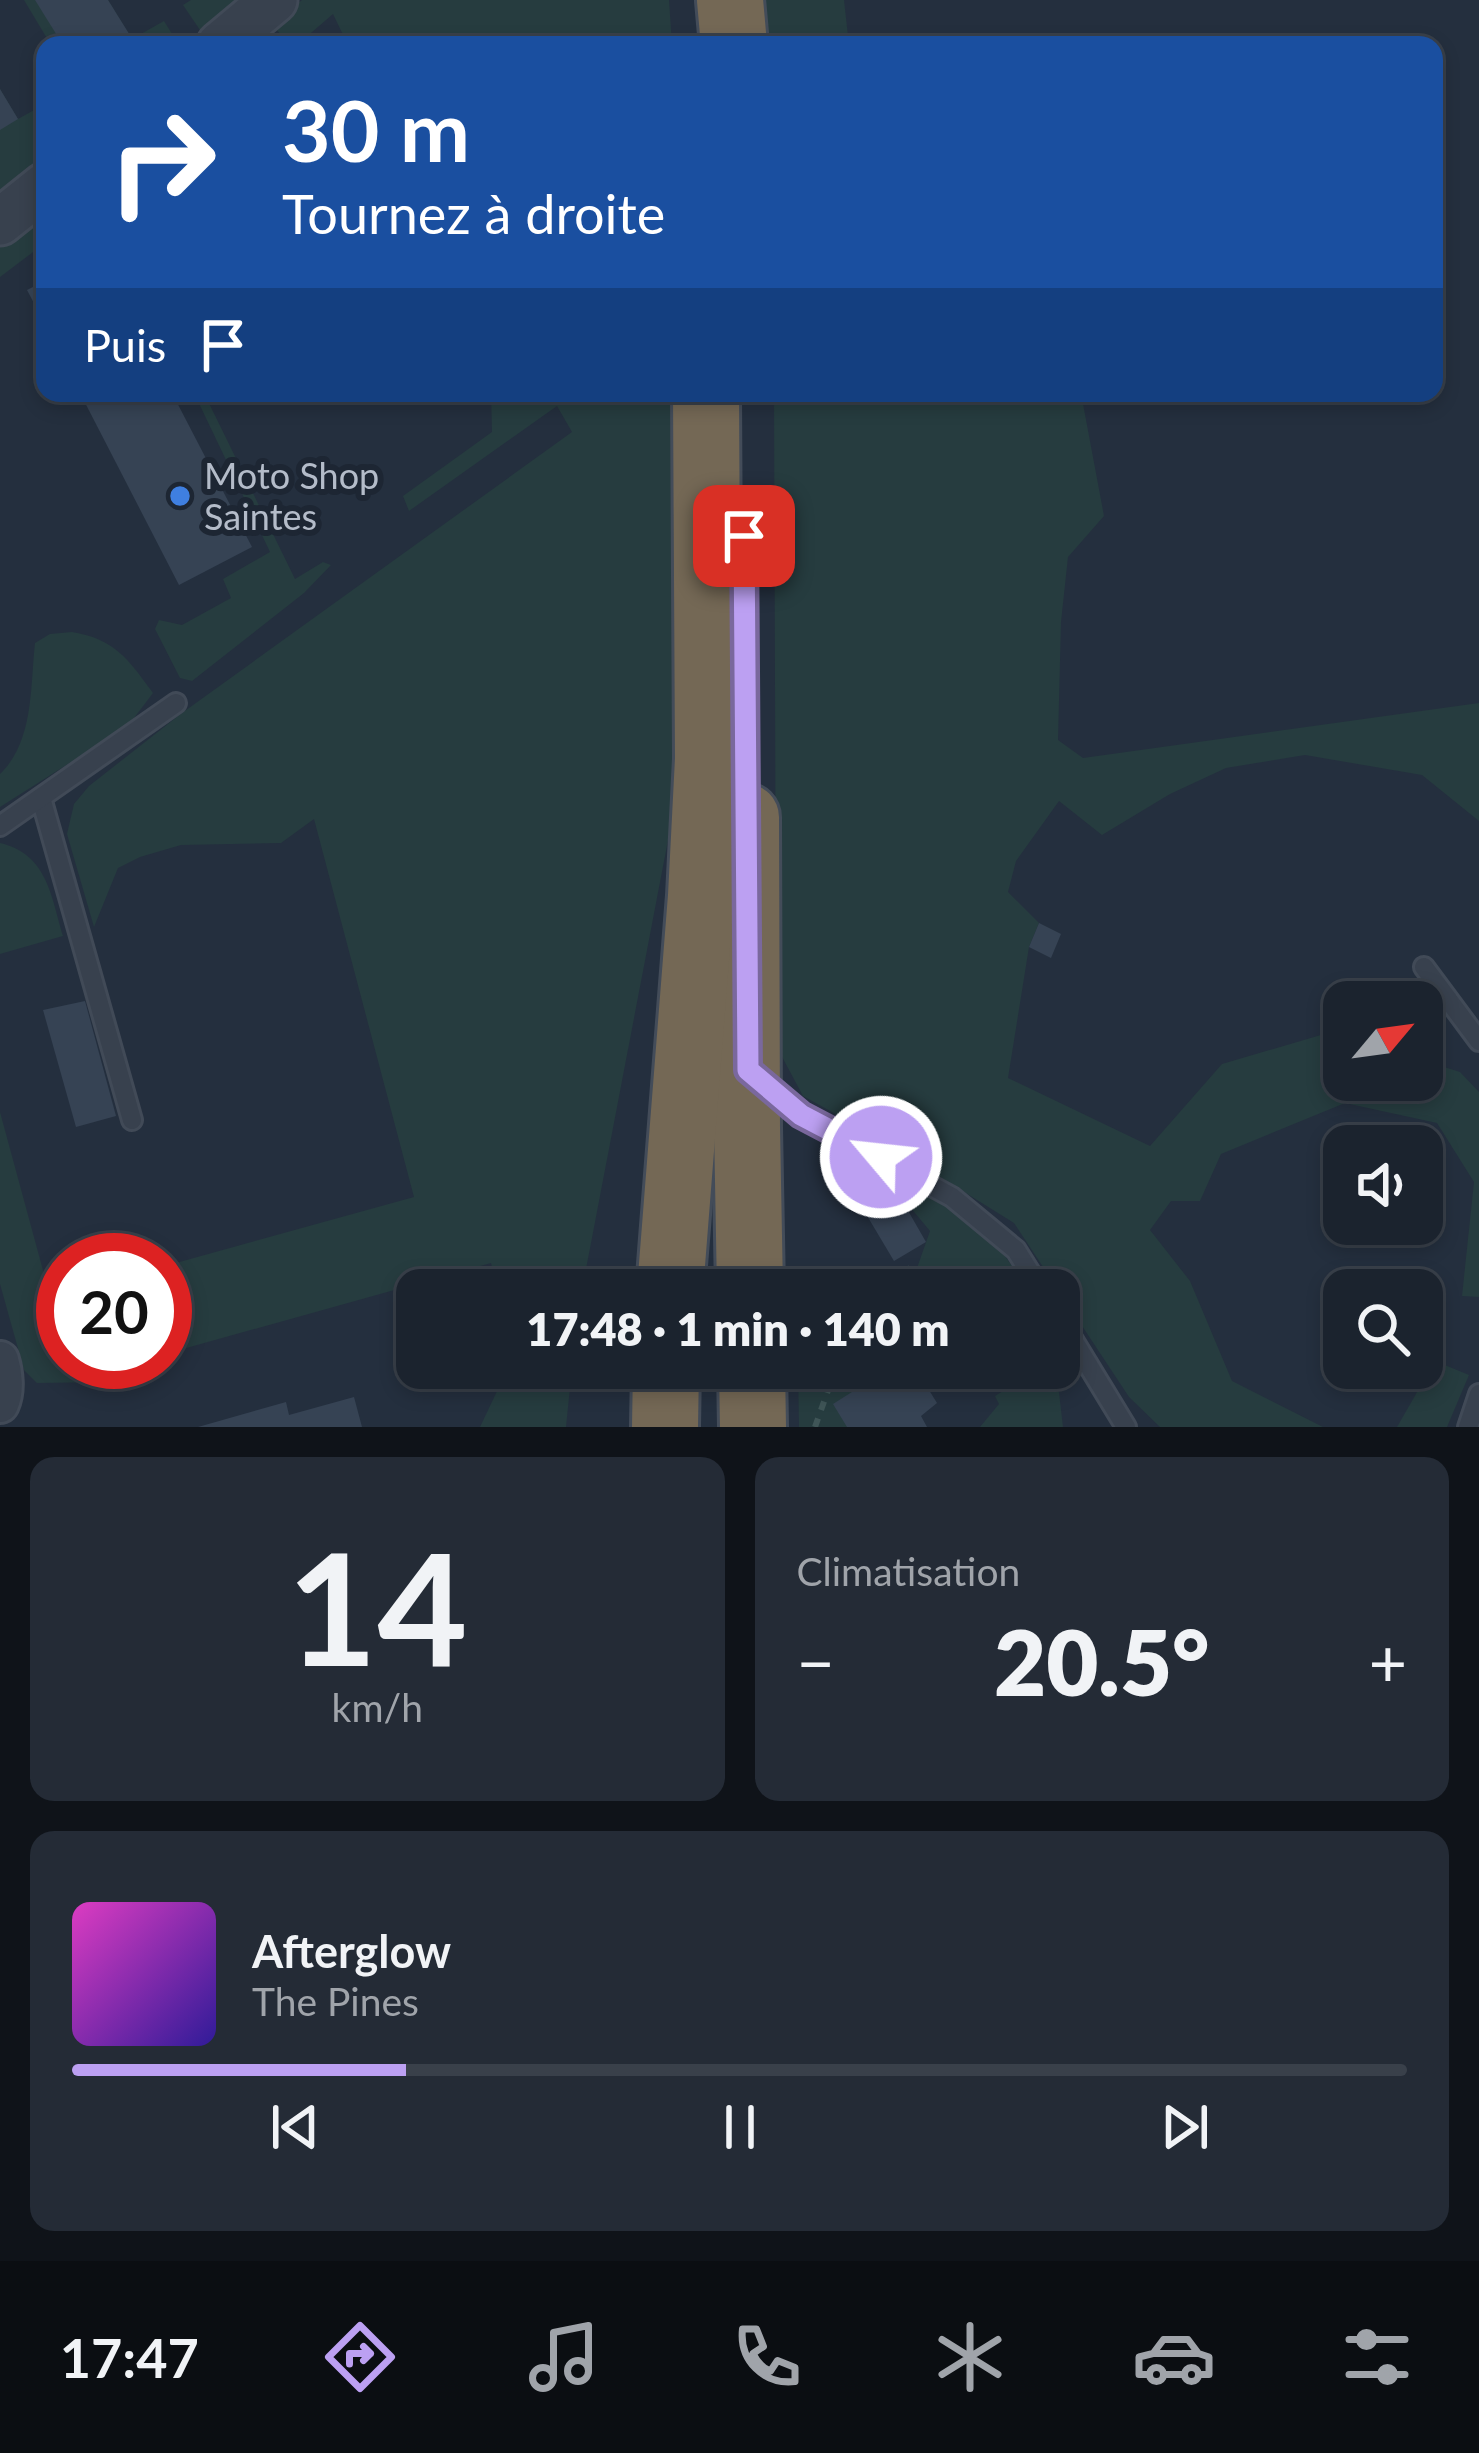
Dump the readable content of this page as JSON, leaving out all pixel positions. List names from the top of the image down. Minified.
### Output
{"places":["Moto Shop Saintes"],"north":"top right","page":{"turn":["30 m","Tournez à droite"],"then":"Puis","limit":"20","trip":"17:48 · 1 min · 140 m","tile":[["14","km/h"],"Climatisation"],"heat":["−","20.5°","+"],"song":["Afterglow","The Pines"],"tabs":"17:47"}}
